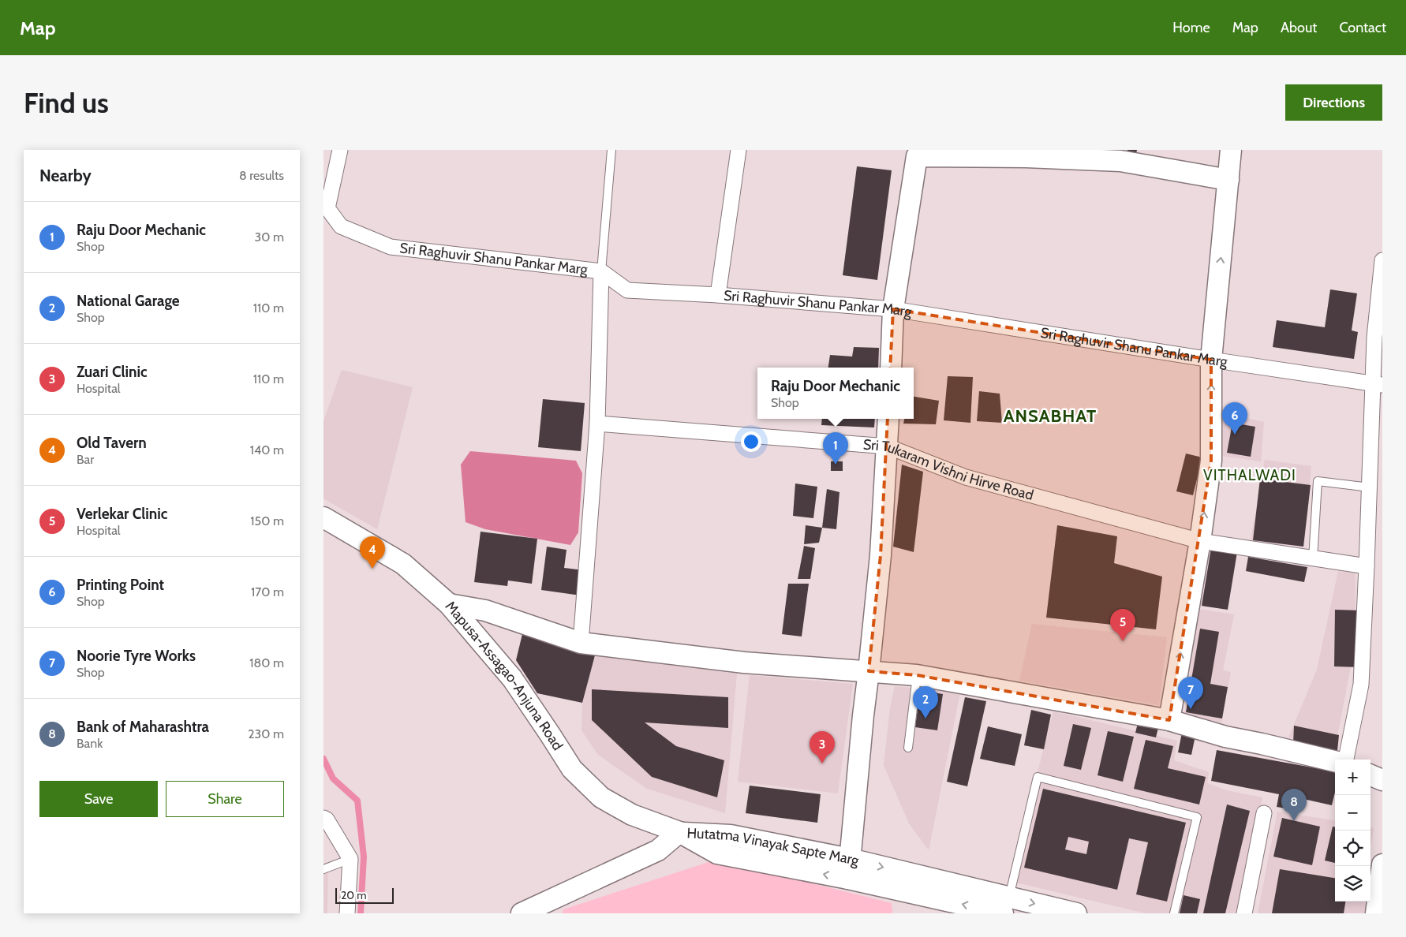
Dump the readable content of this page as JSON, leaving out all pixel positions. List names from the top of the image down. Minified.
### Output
{"streets":{"street":["Sri Raghuvir Shanu Pankar Marg","Sri Tukaram Vishni Hirve Road","Mapusa-Assagao-Anjuna Road","Hutatma Vinayak Sapte Marg"]},"crossings":[["Mapusa-Assagao-Anjuna Road","Hutatma Vinayak Sapte Marg"]],"districts":["ANSABHAT","VITHALWADI"],"scale_bar":"20 m","page":{"header":"Map","nav":["Home","Map","About","Contact"],"buttons":["Directions",["Save","Share"]],"title":"Find us","heading":["Nearby","8 results"],"list":[{"mark":"1","name":"Raju Door Mechanic","note":"Shop","value":"30 m"},{"mark":"2","name":"National Garage","note":"Shop","value":"110 m"},{"mark":"3","name":"Zuari Clinic","note":"Hospital","value":"110 m"},{"mark":"4","name":"Old Tavern","note":"Bar","value":"140 m"},{"mark":"5","name":"Verlekar Clinic","note":"Hospital","value":"150 m"},{"mark":"6","name":"Printing Point","note":"Shop","value":"170 m"},{"mark":"7","name":"Noorie Tyre Works","note":"Shop","value":"180 m"},{"mark":"8","name":"Bank of Maharashtra","note":"Bank","value":"230 m"}],"popup":["Raju Door Mechanic","Shop"],"pins":["6","1","4","5","7","2","3","8"],"map_buttons":["+","−"],"scale":"20 m"}}
